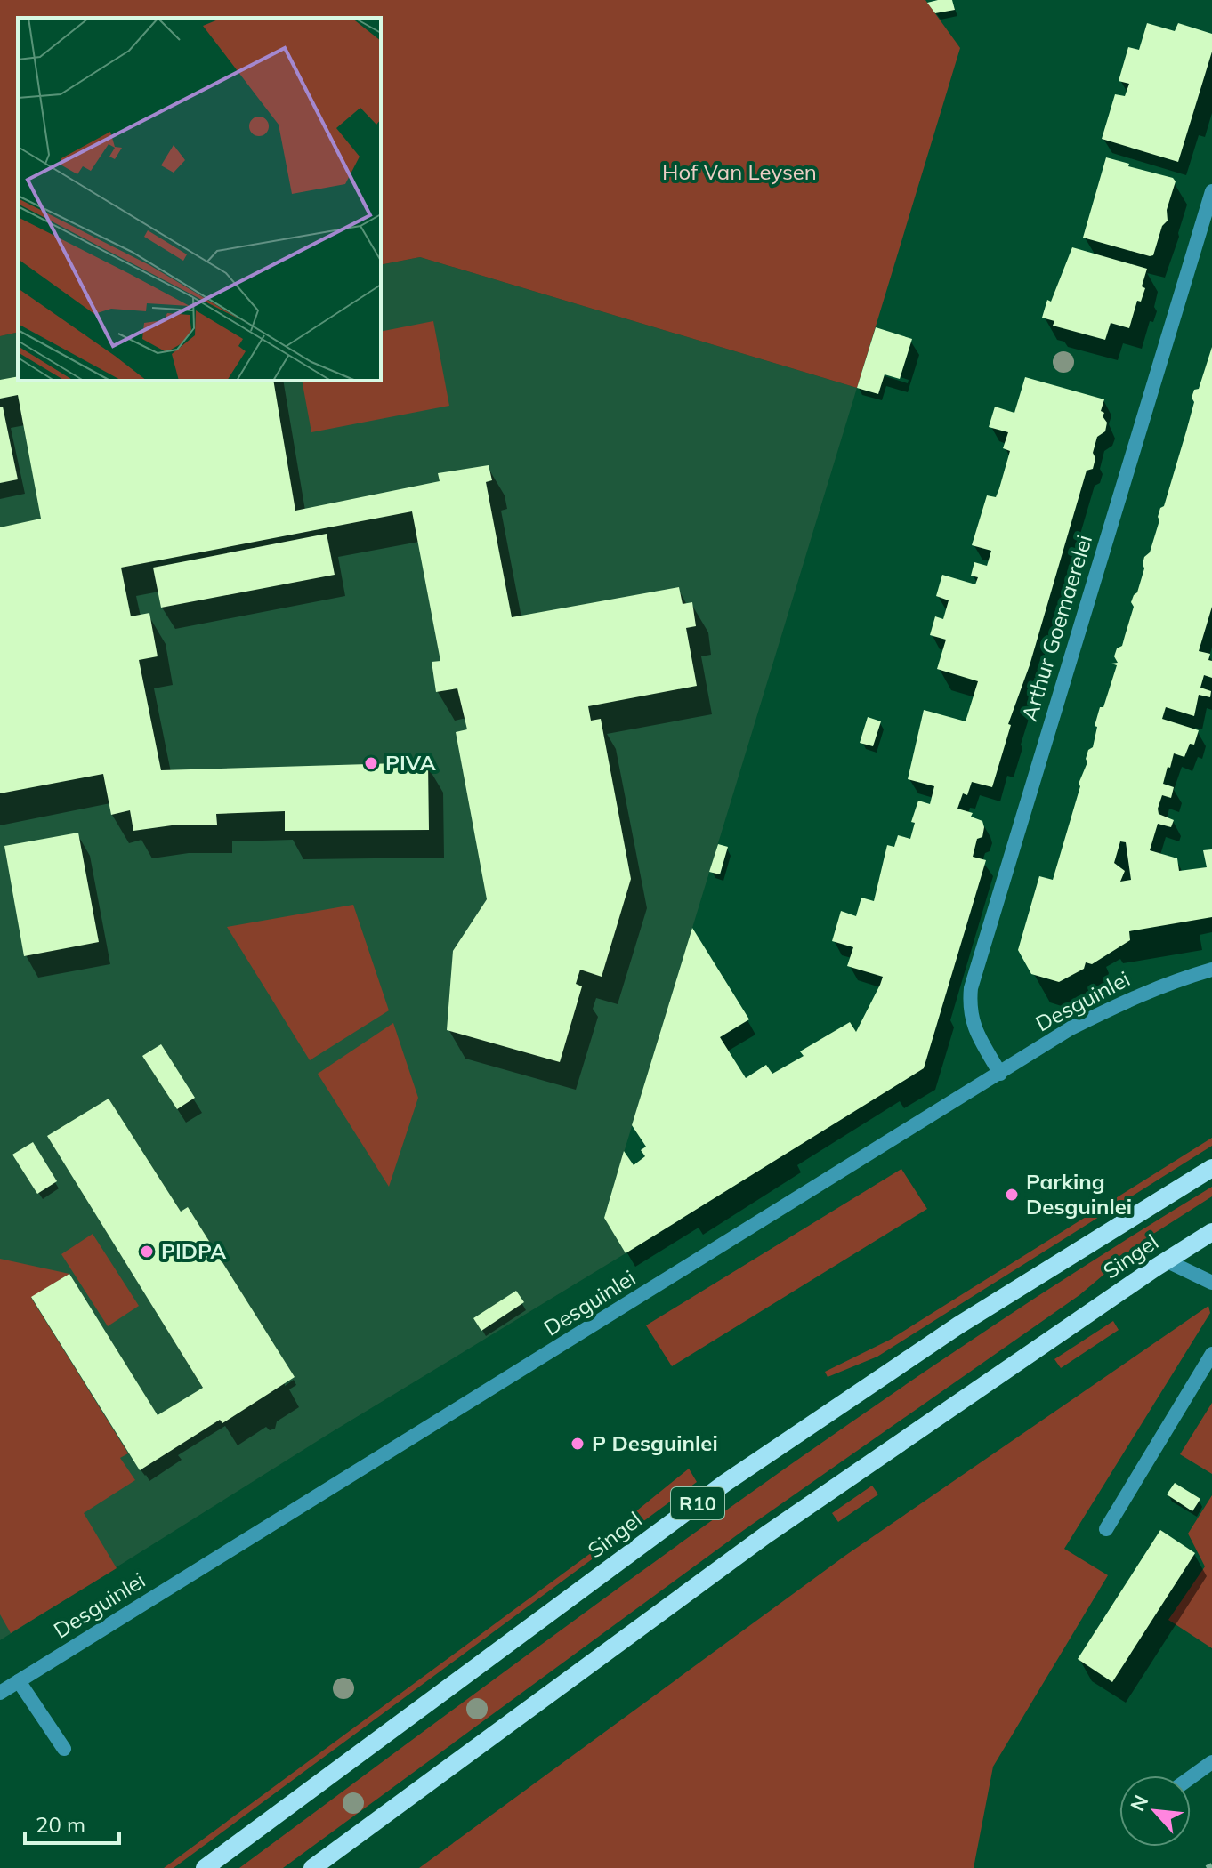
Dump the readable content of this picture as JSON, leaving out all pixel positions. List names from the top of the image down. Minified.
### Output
{"streets":{"main road":["Singel","R10"],"street":["Arthur Goemaerelei","Desguinlei"]},"crossings":[["Arthur Goemaerelei","Desguinlei"]],"parks":["Hof Van Leysen"],"places":["PIVA","Parking Desguinlei","PIDPA","P Desguinlei"],"scale_bar":"20 m","north":"top left"}
